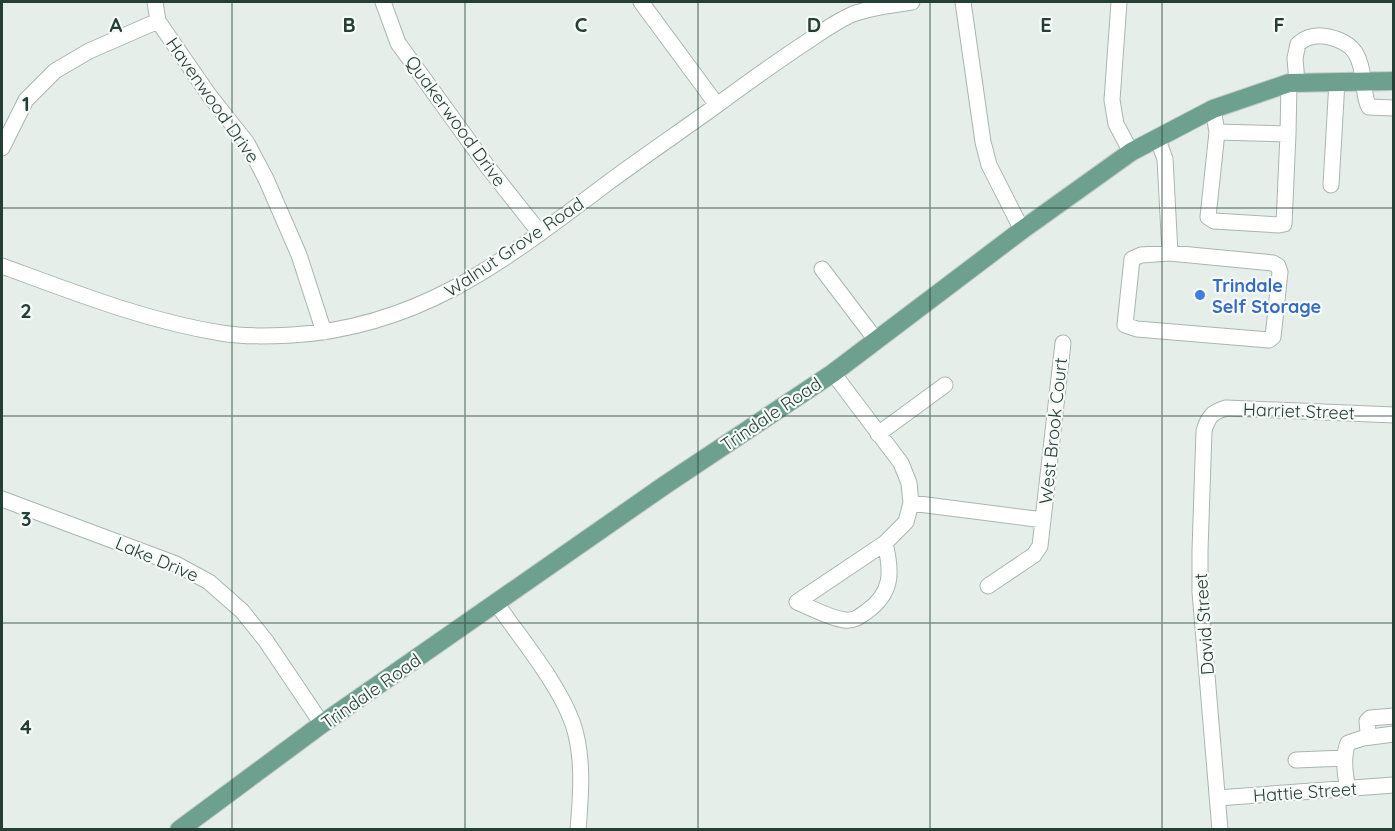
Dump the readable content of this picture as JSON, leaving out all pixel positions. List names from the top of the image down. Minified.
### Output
{"streets":{"main road":["Trindale Road"],"street":["Havenwood Drive","Quakerwood Drive","Walnut Grove Road","Harriet Street","West Brook Court","Lake Drive","David Street","Hattie Street"]},"crossings":[["Havenwood Drive","Walnut Grove Road"],["Quakerwood Drive","Walnut Grove Road"],["Harriet Street","David Street"],["Trindale Road","Lake Drive"],["David Street","Hattie Street"]],"places":["Trindale Self Storage"],"grid":{"columns":["A","B","C","D","E","F"],"rows":["1","2","3","4"]}}
